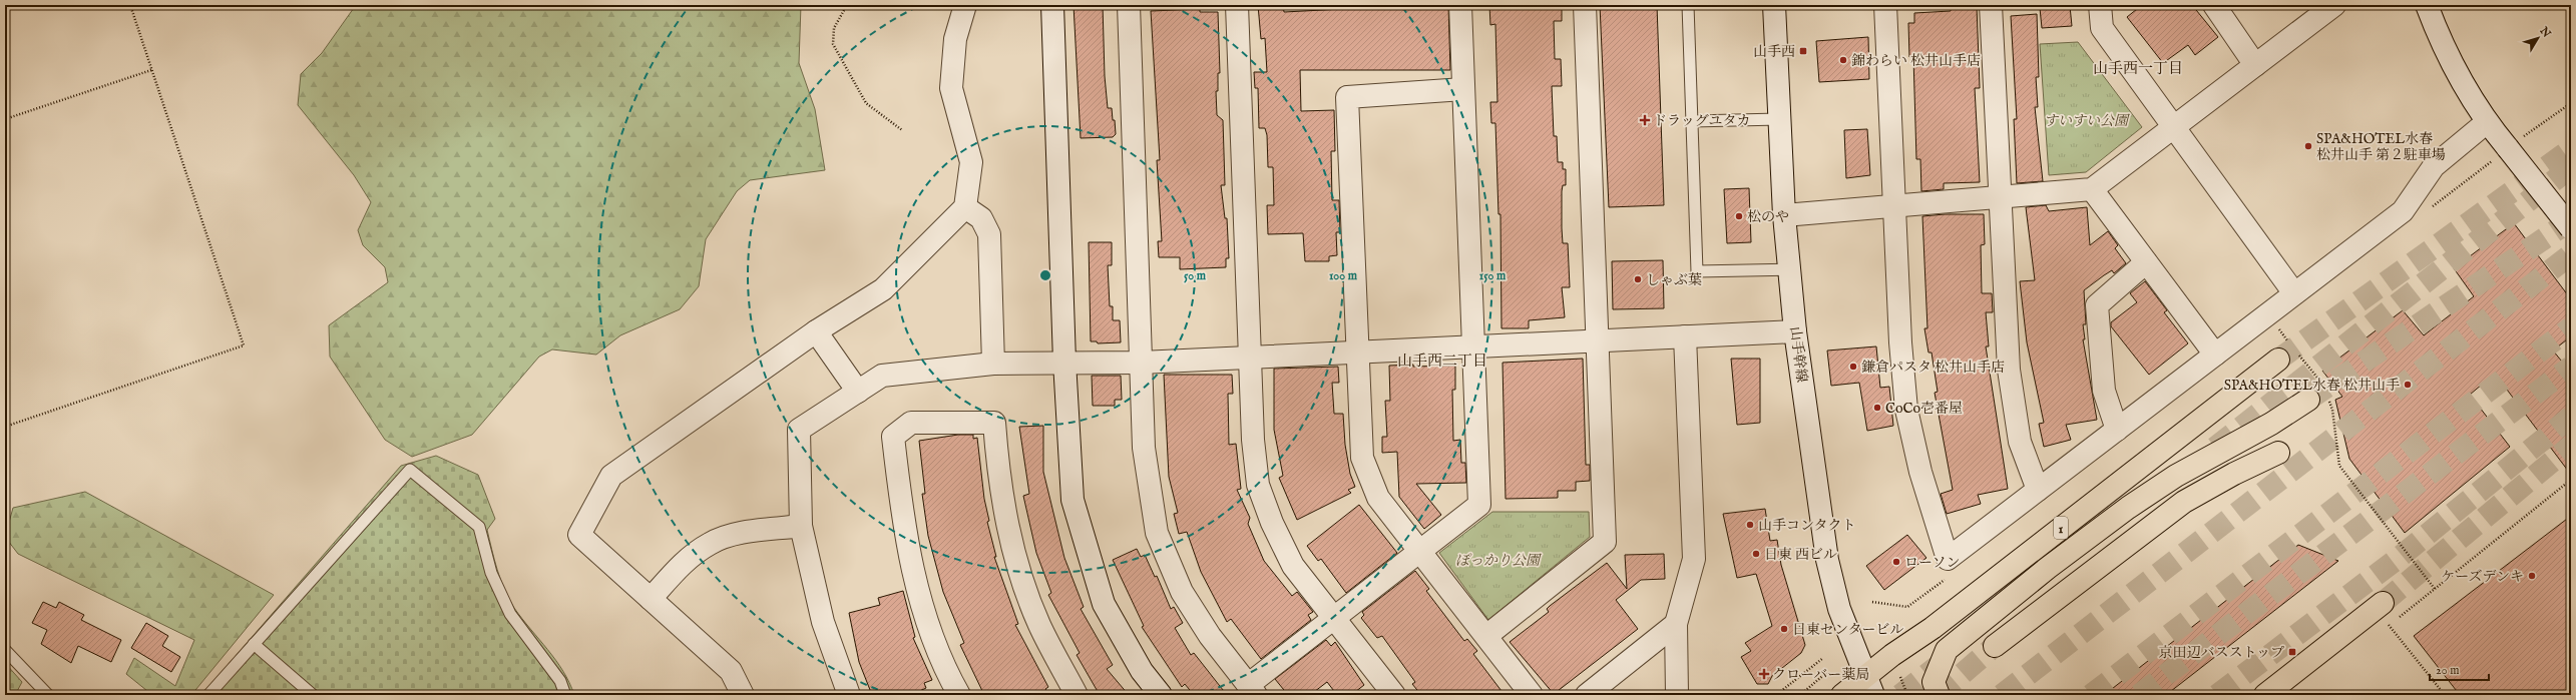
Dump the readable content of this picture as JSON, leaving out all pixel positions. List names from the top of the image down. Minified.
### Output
{"streets":{"highway":["1"],"street":["山手幹線"]},"crossings":[["山手幹線","1"]],"districts":["山手西一丁目","山手西二丁目"],"parks":["すいすい公園","ぽっかり公園"],"places":{"transit":["山手西","京田辺バスストップ"],"other":["錦わらい 松井山手店","SPA&HOTEL水春 松井山手 第２駐車場","松のや","しゃぶ葉","鎌倉パスタ 松井山手店","SPA&HOTEL水春 松井山手","CoCo壱番屋","山手コンタクト","日東 西ビル","ローソン","ケーズデンキ","日東センタービル"],"health":["ドラッグユタカ","クローバー薬局"]},"scale_bar":"20 m","north":"top right","rings":["50 m","100 m","150 m"]}
